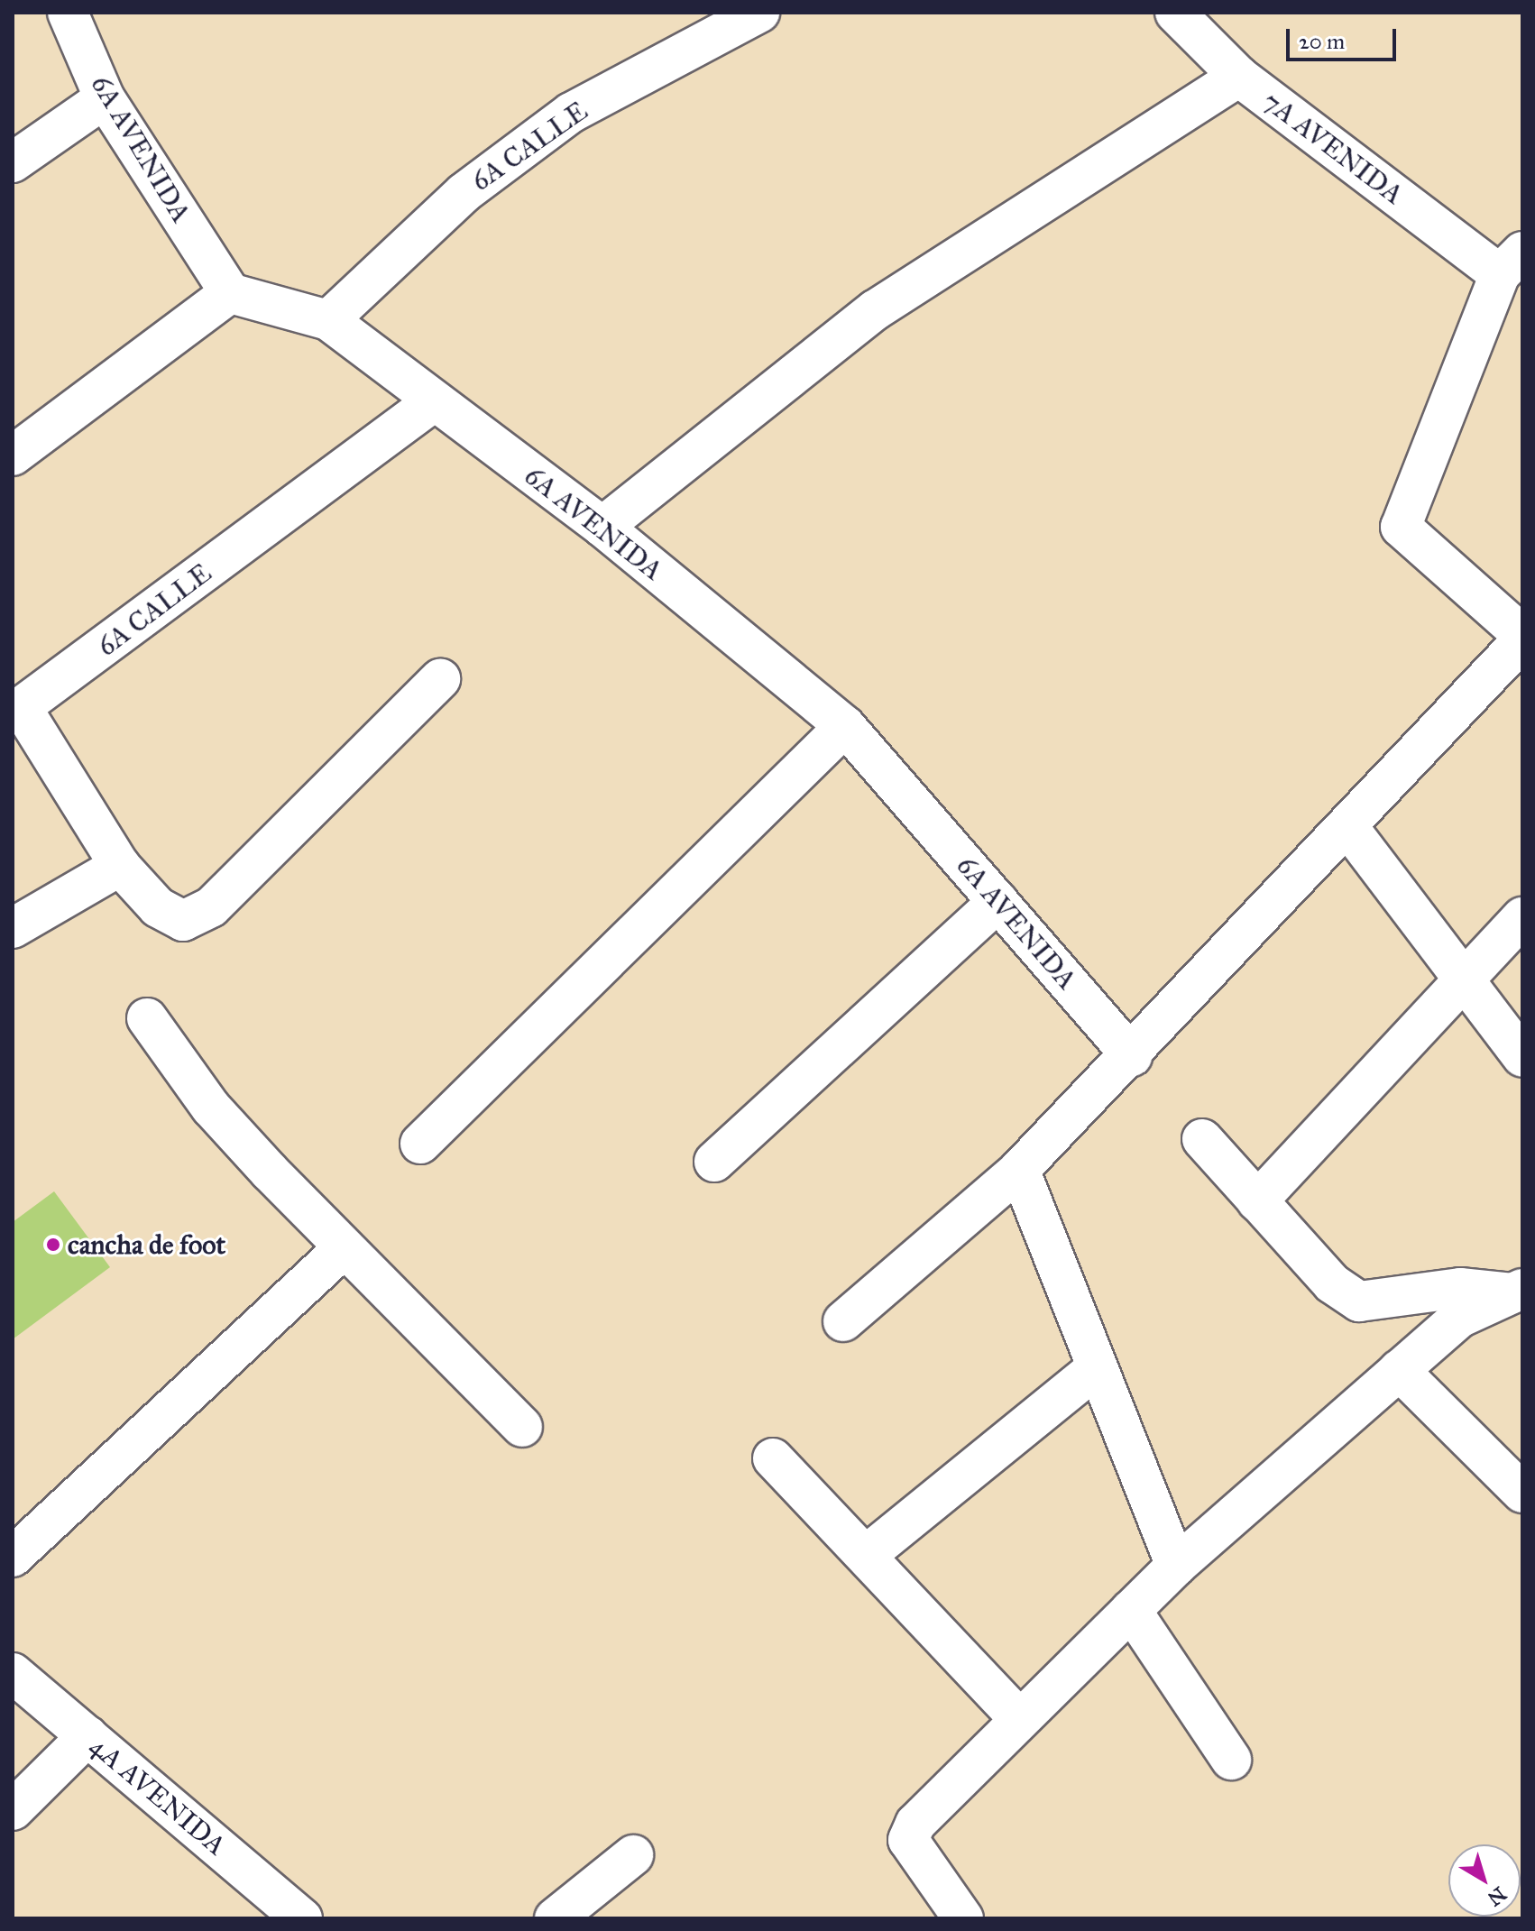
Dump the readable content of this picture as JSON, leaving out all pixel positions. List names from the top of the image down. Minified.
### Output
{"streets":{"street":["6A CALLE","7A AVENIDA","6A AVENIDA","4A AVENIDA"]},"crossings":[["6A CALLE","6A AVENIDA"]],"places":["cancha de foot"],"scale_bar":"20 m","north":"bottom right"}
